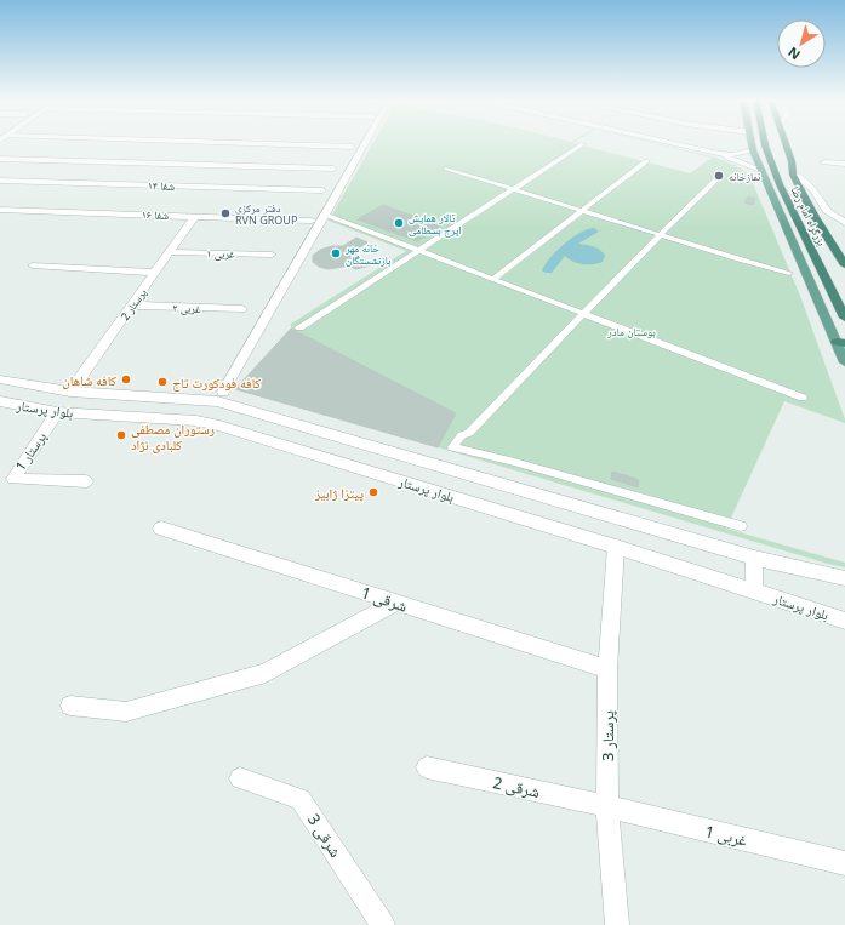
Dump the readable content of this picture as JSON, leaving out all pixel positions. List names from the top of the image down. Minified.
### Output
{"streets":{"highway":["بزرگراه امام رضا"],"street":["شفا ۱۴","شفا ۱۶","۱ غربی","پرستار 2","۲ غربی","بلوار پرستار","پرستار 1","شرقی 1","پرستار 3","شرقی 2","شرقی 3","غربی 1"]},"crossings":[["شفا ۱۶","پرستار 2"],["۱ غربی","پرستار 2"],["پرستار 2","۲ غربی"],["پرستار 2","بلوار پرستار"],["بلوار پرستار","پرستار 1"],["بلوار پرستار","پرستار 3"],["شرقی 1","پرستار 3"],["پرستار 3","شرقی 2"],["پرستار 3","غربی 1"],["شرقی 2","غربی 1"]],"parks":["بوستان مادر"],"places":["نمازخانه","دفتر مرکزی RVN GROUP","تالار همایش ایرج بسطامی","خانه مهر بازنشستگان","کافه شاهان","کافه فودکورت تاج","رستوران مصطفی کلبادی نژاد","پیتزا ژابیز"],"north":"bottom left"}
